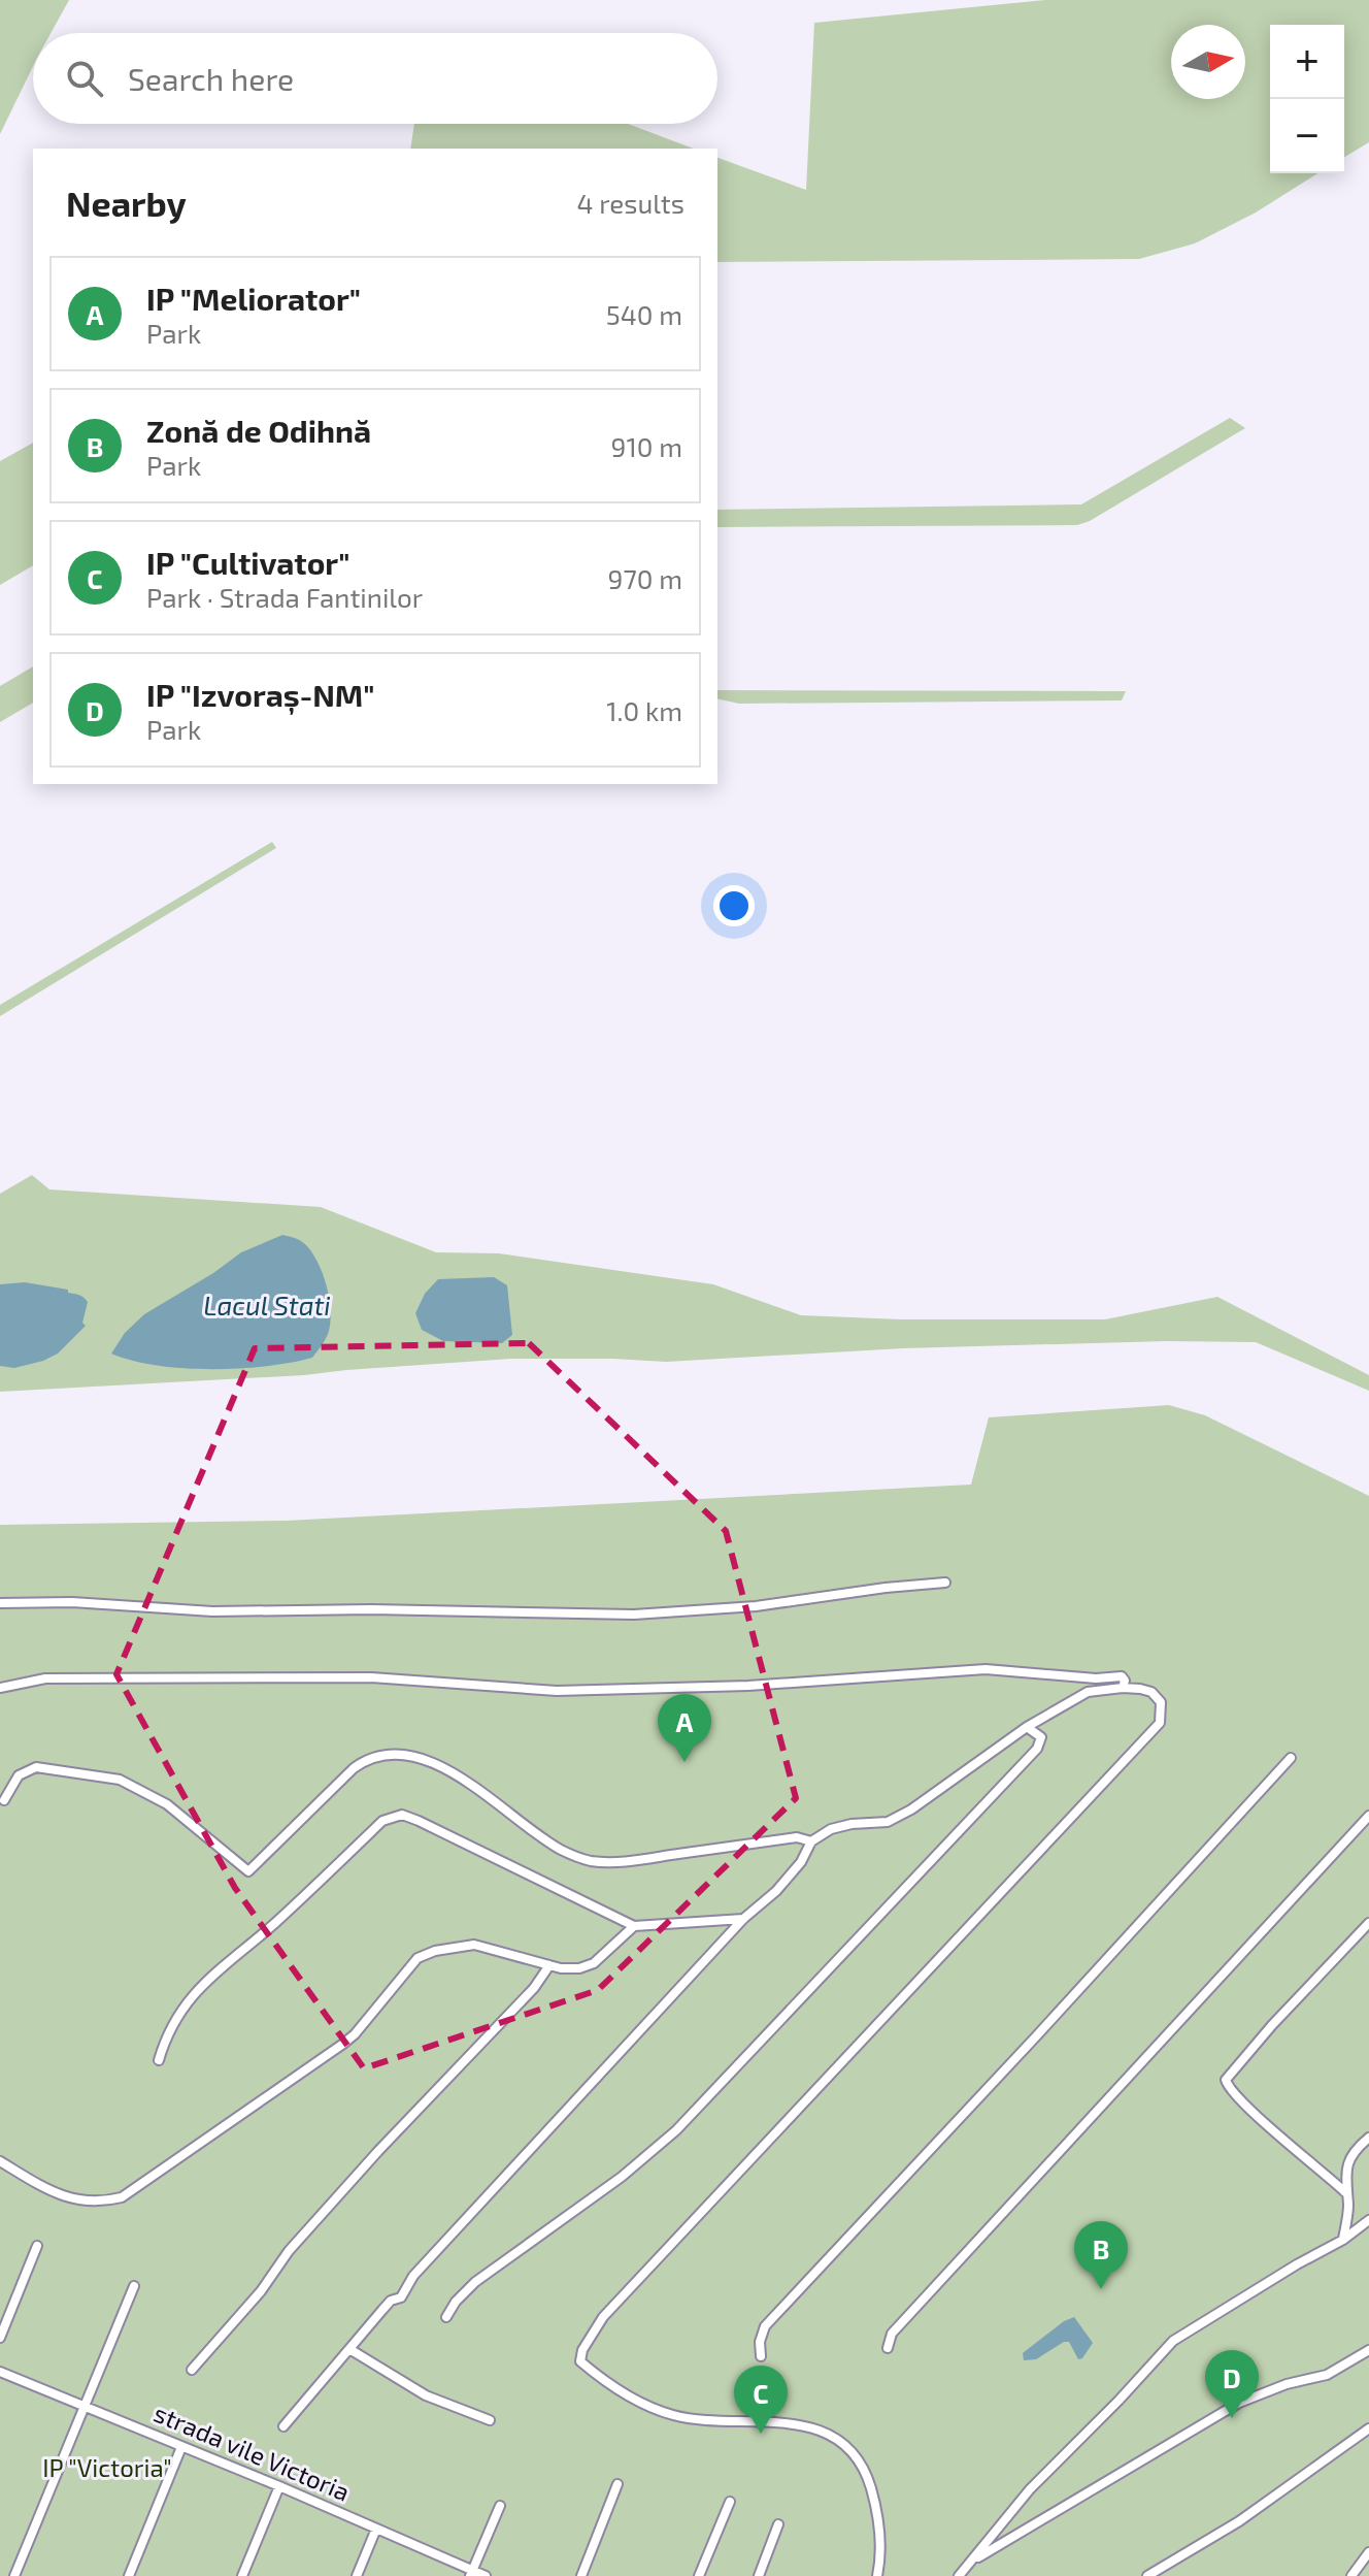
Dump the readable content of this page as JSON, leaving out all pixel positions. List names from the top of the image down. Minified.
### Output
{"streets":{"street":["strada vile Victoria"]},"water":["Lacul Stati"],"parks":["IP \"Victoria\""],"north":"right","page":{"map_buttons":["+","−"],"search":"Search here","heading":["Nearby","4 results"],"list":[{"mark":"A","name":"IP \"Meliorator\"","note":"Park","value":"540 m"},{"mark":"B","name":"Zonă de Odihnă","note":"Park","value":"910 m"},{"mark":"C","name":"IP \"Cultivator\"","note":"Park · Strada Fantinilor","value":"970 m"},{"mark":"D","name":"IP \"Izvoraș-NM\"","note":"Park","value":"1.0 km"}],"pins":["A","B","D","C"]}}
